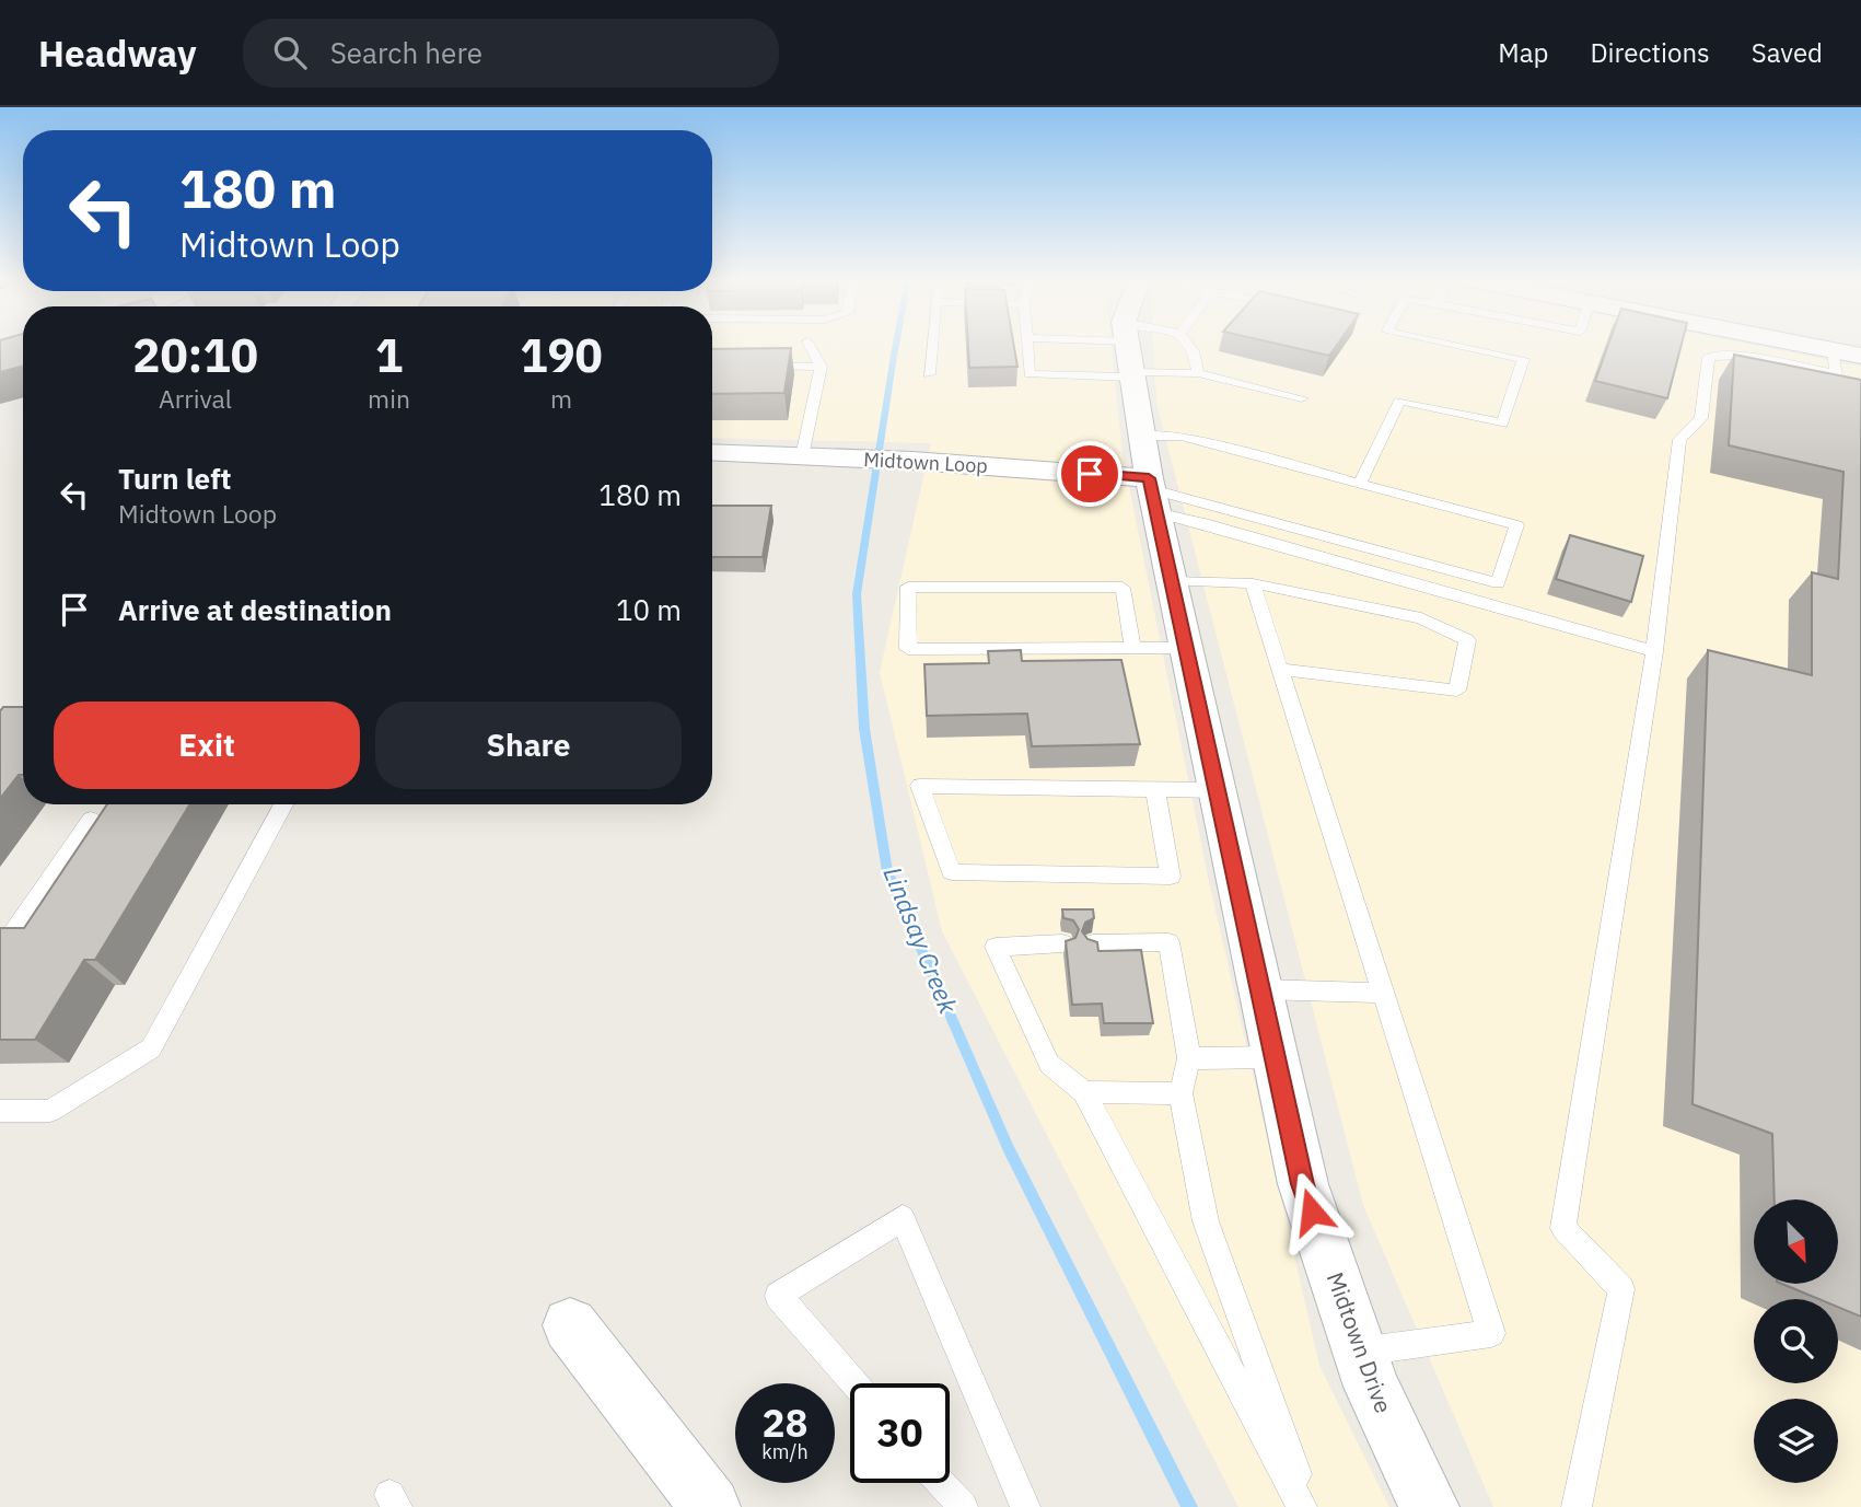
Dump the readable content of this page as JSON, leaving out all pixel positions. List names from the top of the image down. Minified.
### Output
{"streets":{"street":["Midtown Loop","Midtown Drive"]},"crossings":[["Midtown Loop","Midtown Drive"]],"water":["Lindsay Creek"],"north":"bottom right","page":{"header":"Headway","search":"Search here","nav":["Map","Directions","Saved"],"turn":["180 m","Midtown Loop"],"eta":["20:10","Arrival","1","min","190","m"],"list":[{"name":"Turn left","note":"Midtown Loop","value":"180 m"},{"name":"Arrive at destination","value":"10 m"}],"buttons":["Exit","Share"],"speed":"28 km/h","limit":"30"}}
